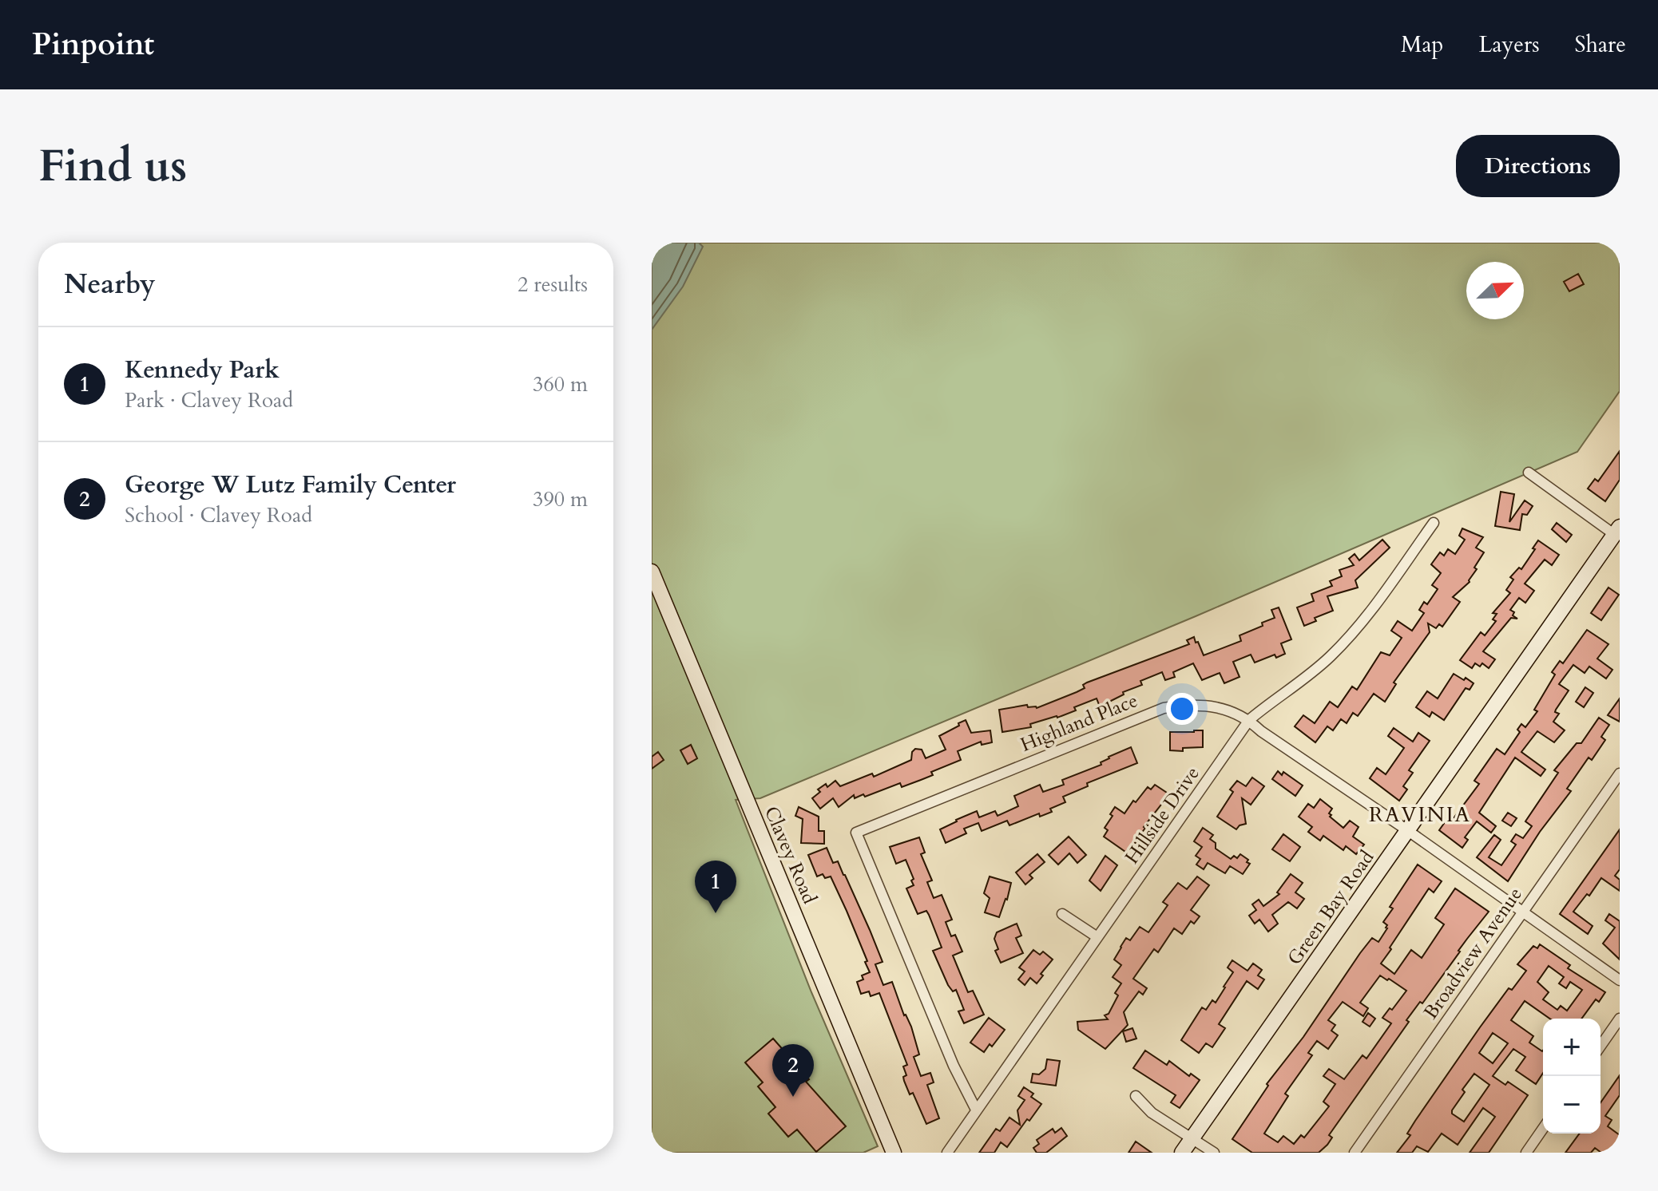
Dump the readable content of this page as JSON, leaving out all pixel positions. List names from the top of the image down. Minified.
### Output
{"streets":{"main road":["Clavey Road","Green Bay Road"],"street":["Highland Place","Hillside Drive","Broadview Avenue"]},"crossings":[["Highland Place","Hillside Drive"],["Highland Place","Green Bay Road"],["Highland Place","Broadview Avenue"]],"districts":["RAVINIA"],"north":"top right","page":{"header":"Pinpoint","nav":["Map","Layers","Share"],"buttons":"Directions","title":"Find us","heading":["Nearby","2 results"],"list":[{"mark":"1","name":"Kennedy Park","note":"Park · Clavey Road","value":"360 m"},{"mark":"2","name":"George W Lutz Family Center","note":"School · Clavey Road","value":"390 m"}],"pins":["1","2"],"map_buttons":["+","−"]}}
